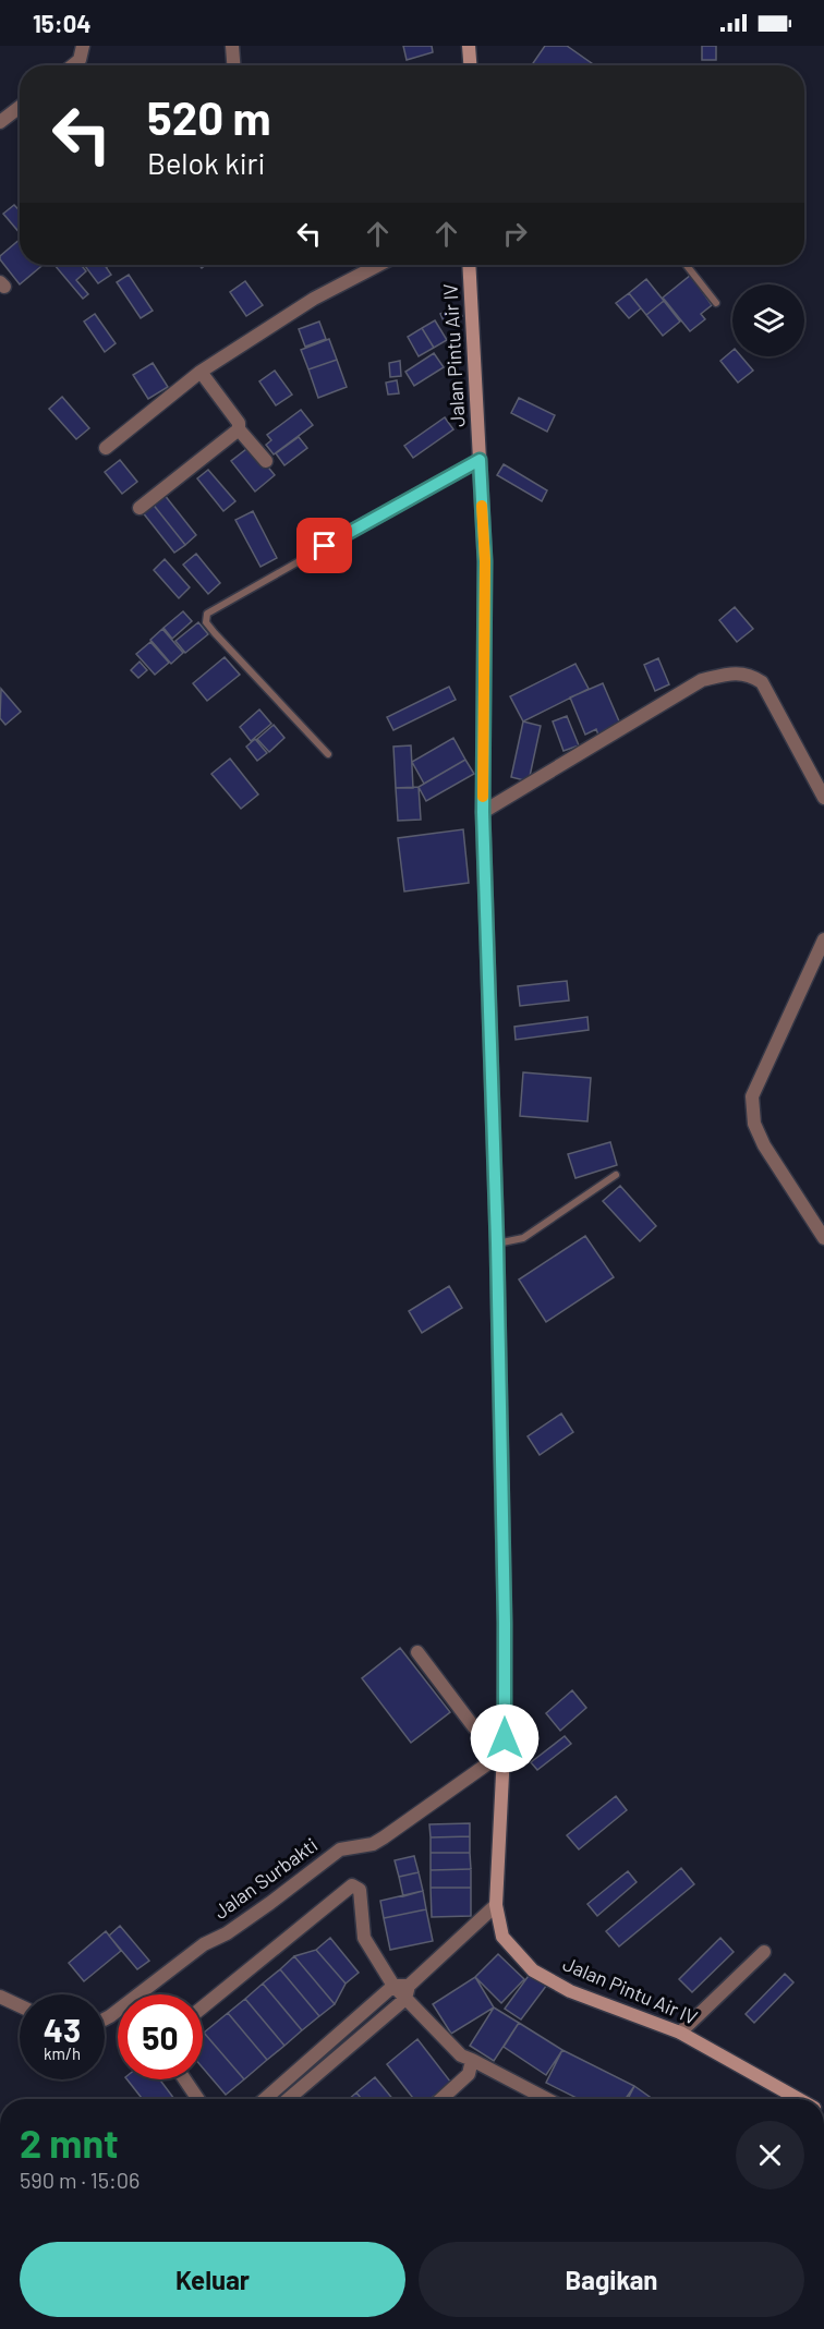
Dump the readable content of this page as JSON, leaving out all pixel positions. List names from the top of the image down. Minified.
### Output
{"streets":{"main road":["Jalan Pintu Air IV"],"street":["Jalan Surbakti"]},"crossings":[["Jalan Pintu Air IV","Jalan Surbakti"]],"page":{"status":"15:04","turn":["520 m","Belok kiri"],"speed":"43 km/h","limit":"50","heading":["2 mnt","590 m · 15:06"],"buttons":["Keluar","Bagikan"]}}
